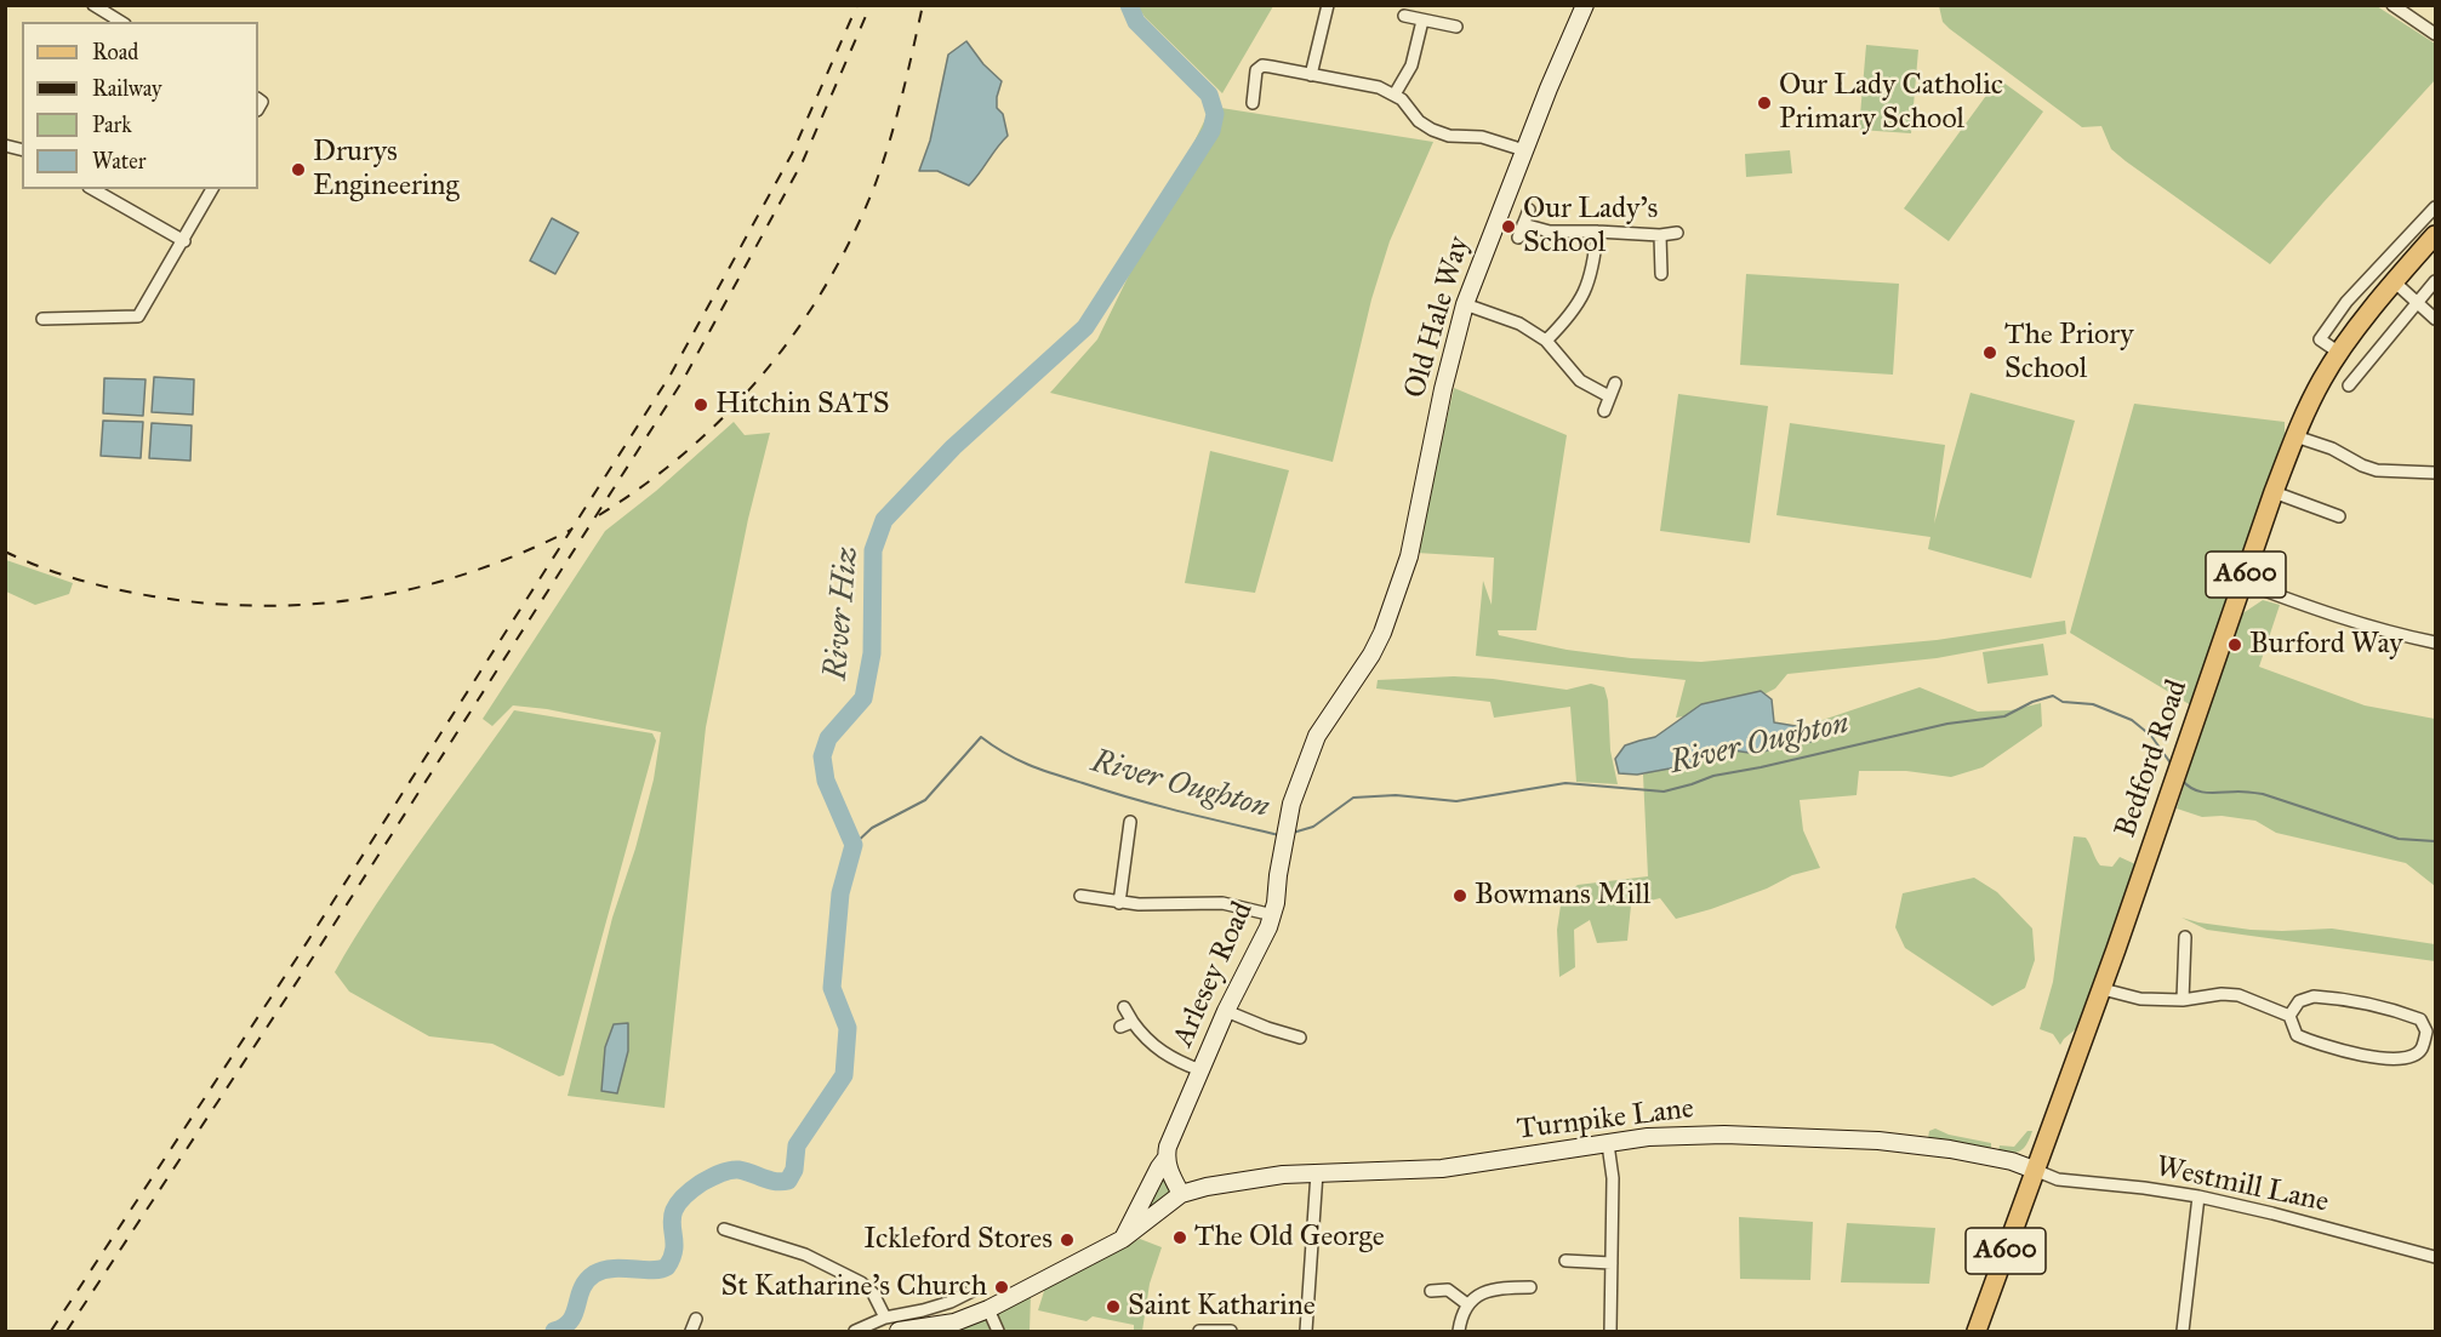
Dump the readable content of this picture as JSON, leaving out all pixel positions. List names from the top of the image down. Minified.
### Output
{"streets":{"main road":["A600","Bedford Road"],"street":["Old Hale Way","Arlesey Road","Turnpike Lane","Westmill Lane"]},"crossings":[["Old Hale Way","Arlesey Road"],["Bedford Road","Turnpike Lane"],["Bedford Road","Westmill Lane"],["Turnpike Lane","Westmill Lane"]],"water":["River Hiz","River Oughton"],"places":["Our Lady Catholic Primary School","Drurys Engineering","Our Lady's School","The Priory School","Hitchin SATS","Burford Way","Bowmans Mill","The Old George","Ickleford Stores","St Katharine's Church","Saint Katharine"],"legend":["Road","Railway","Park","Water"]}
